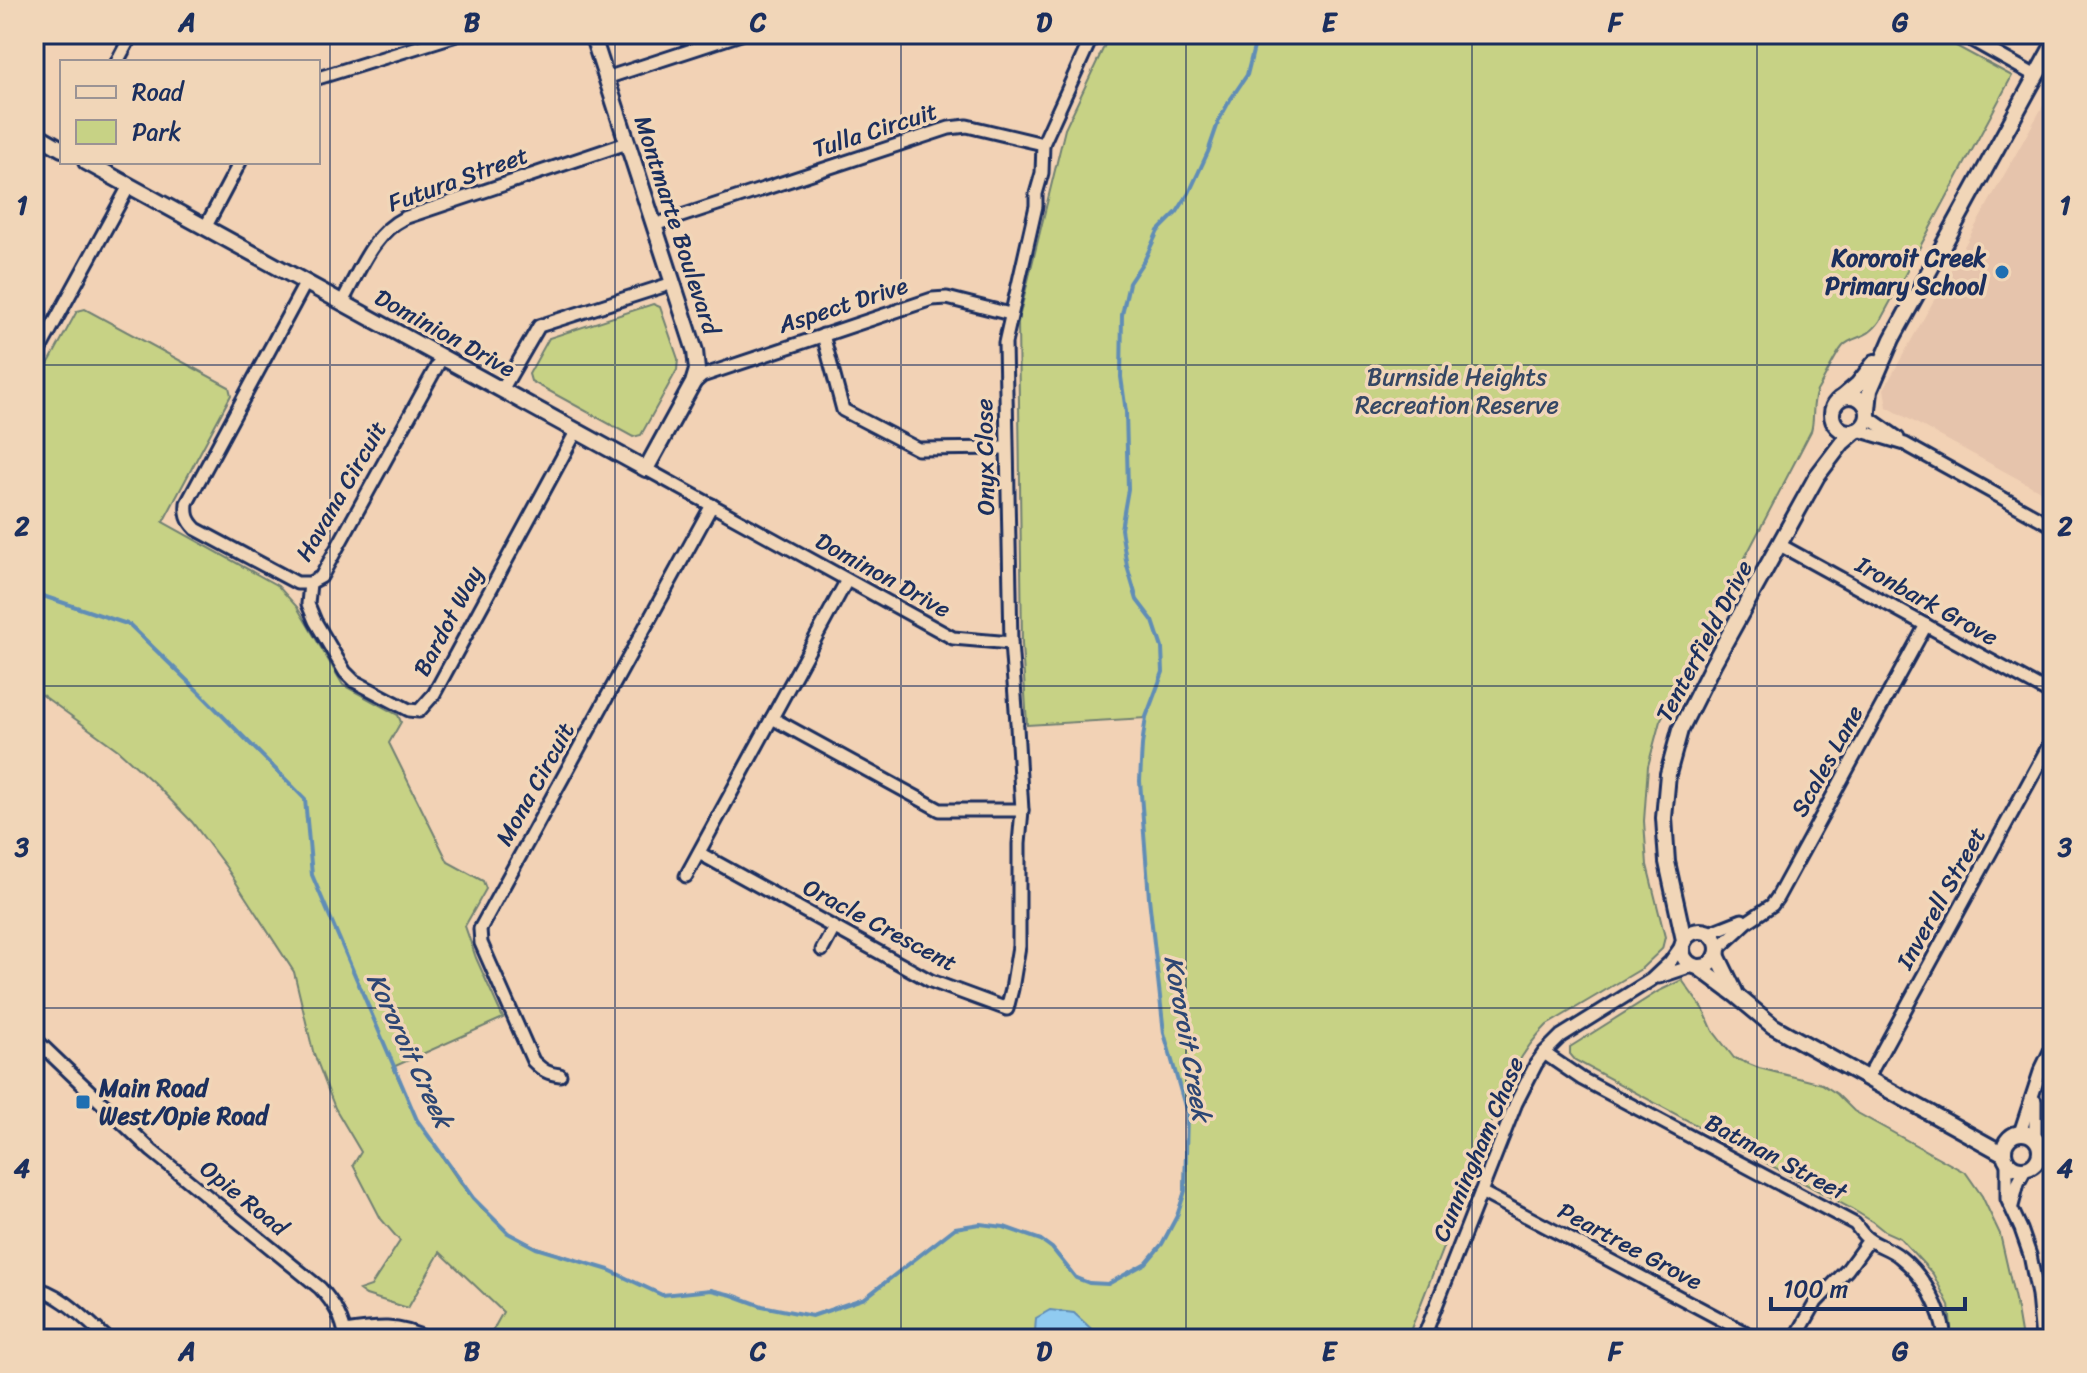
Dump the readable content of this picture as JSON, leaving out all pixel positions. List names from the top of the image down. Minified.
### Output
{"streets":{"street":["Tulla Circuit","Futura Street","Montmarte Boulevard","Aspect Drive","Dominion Drive","Onyx Close","Havana Circuit","Dominon Drive","Ironbark Grove","Bardot Way","Tenterfield Drive","Scales Lane","Mona Circuit","Inverell Street","Oracle Crescent","Cunningham Chase","Batman Street","Opie Road","Peartree Grove"]},"crossings":[["Tulla Circuit","Montmarte Boulevard"],["Tulla Circuit","Onyx Close"],["Futura Street","Montmarte Boulevard"],["Futura Street","Dominion Drive"],["Montmarte Boulevard","Aspect Drive"],["Montmarte Boulevard","Dominion Drive"],["Aspect Drive","Onyx Close"],["Dominion Drive","Havana Circuit"],["Dominion Drive","Dominon Drive"],["Dominion Drive","Bardot Way"],["Dominion Drive","Mona Circuit"],["Onyx Close","Dominon Drive"],["Havana Circuit","Bardot Way"],["Ironbark Grove","Tenterfield Drive"],["Ironbark Grove","Scales Lane"],["Tenterfield Drive","Scales Lane"],["Tenterfield Drive","Cunningham Chase"],["Scales Lane","Cunningham Chase"],["Cunningham Chase","Batman Street"],["Cunningham Chase","Peartree Grove"]],"water":["Kororoit Creek"],"parks":["Burnside Heights Recreation Reserve"],"places":{"other":["Kororoit Creek Primary School"],"transit":["Main Road West/Opie Road"]},"legend":["Road","Park"],"scale_bar":"100 m","grid":{"columns":["A","B","C","D","E","F","G"],"rows":["1","2","3","4"]}}
